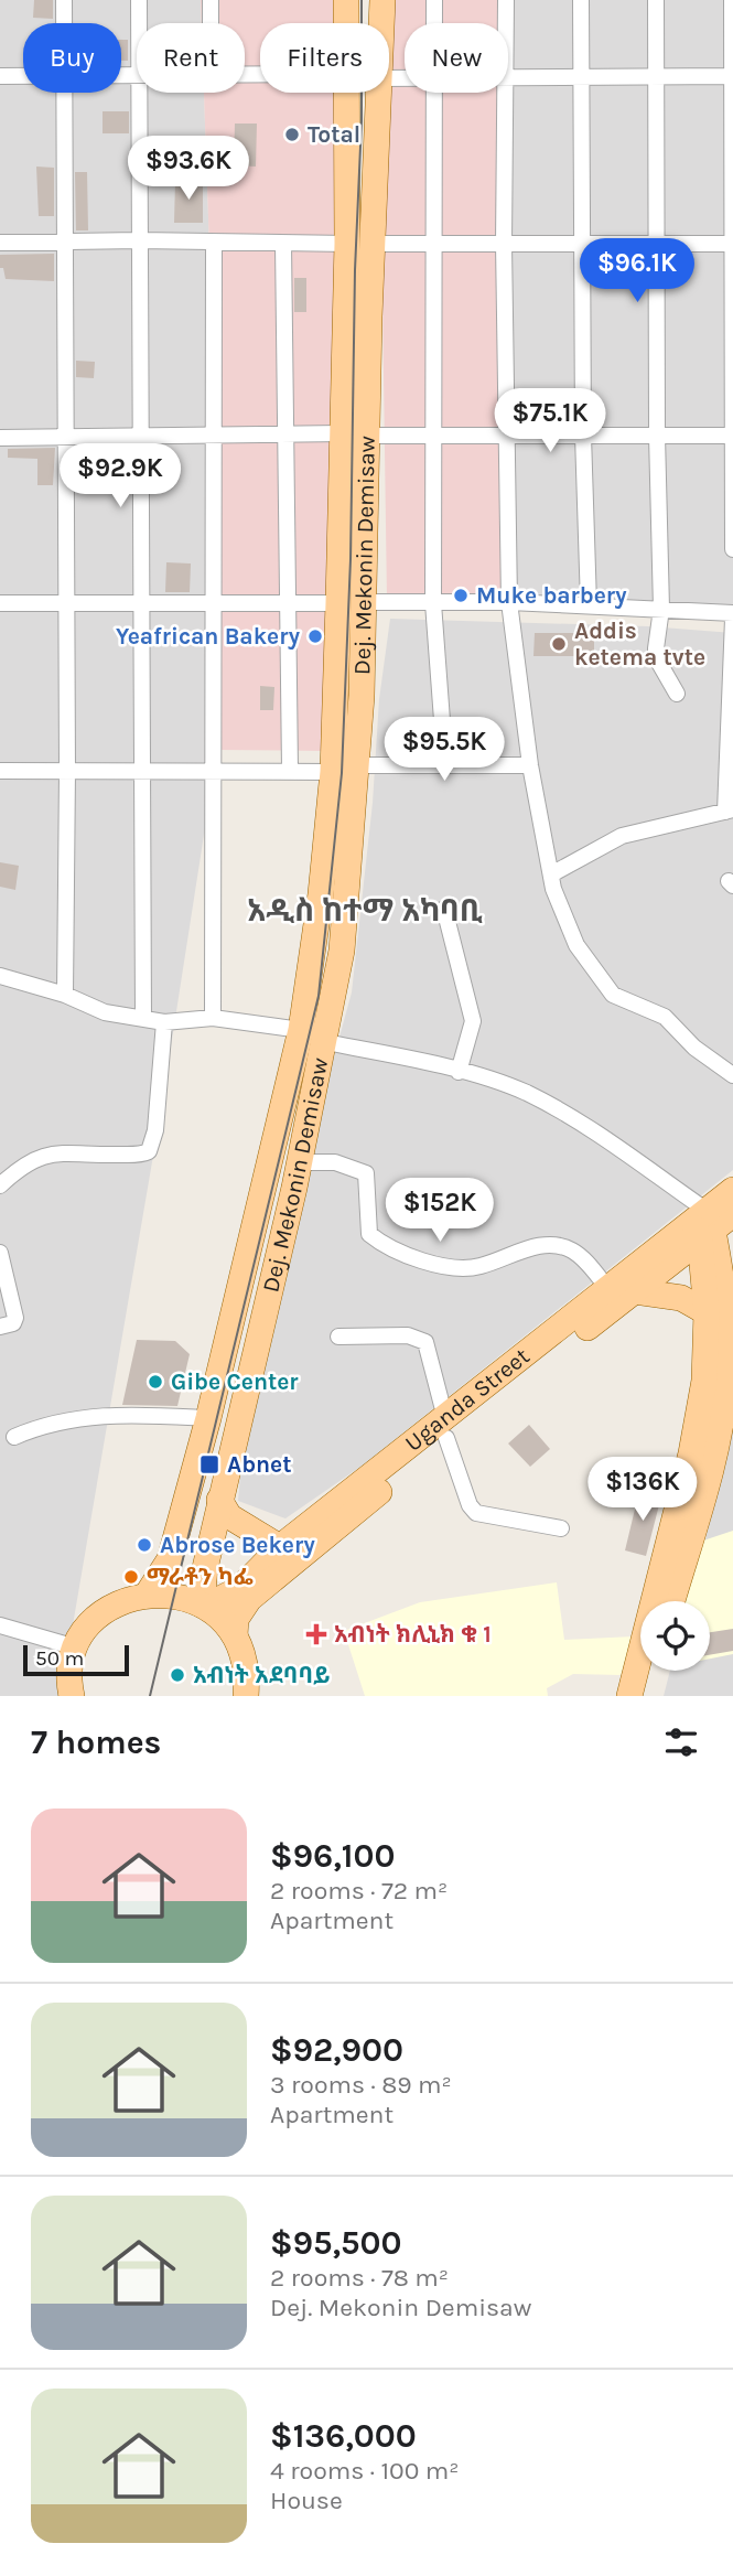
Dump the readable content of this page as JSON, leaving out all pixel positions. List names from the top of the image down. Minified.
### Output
{"streets":{"main road":["Dej. Mekonin Demisaw","Uganda Street"]},"crossings":[["Dej. Mekonin Demisaw","Uganda Street"]],"districts":["አዲስ ከተማ አካባቢ"],"places":{"other":["Total","Muke barbery","Yeafrican Bakery","Addis ketema tvte","Gibe Center","Abrose Bekery","ማራቶን ካፌ","አብነት አደባባይ"],"transit":["Abnet"],"health":["አብነት ክሊኒክ ቁ 1"]},"scale_bar":"50 m","page":{"chip":["Buy","Rent","Filters","New"],"price":["$93.6K","$96.1K","$75.1K","$92.9K","$95.5K","$152K","$136K"],"scale":"50 m","heading":"7 homes","list":[{"name":"$96,100","note":"2 rooms · 72 m² · Apartment"},{"name":"$92,900","note":"3 rooms · 89 m² · Apartment"},{"name":"$95,500","note":"2 rooms · 78 m² · Dej. Mekonin Demisaw"},{"name":"$136,000","note":"4 rooms · 100 m² · House"}]}}
